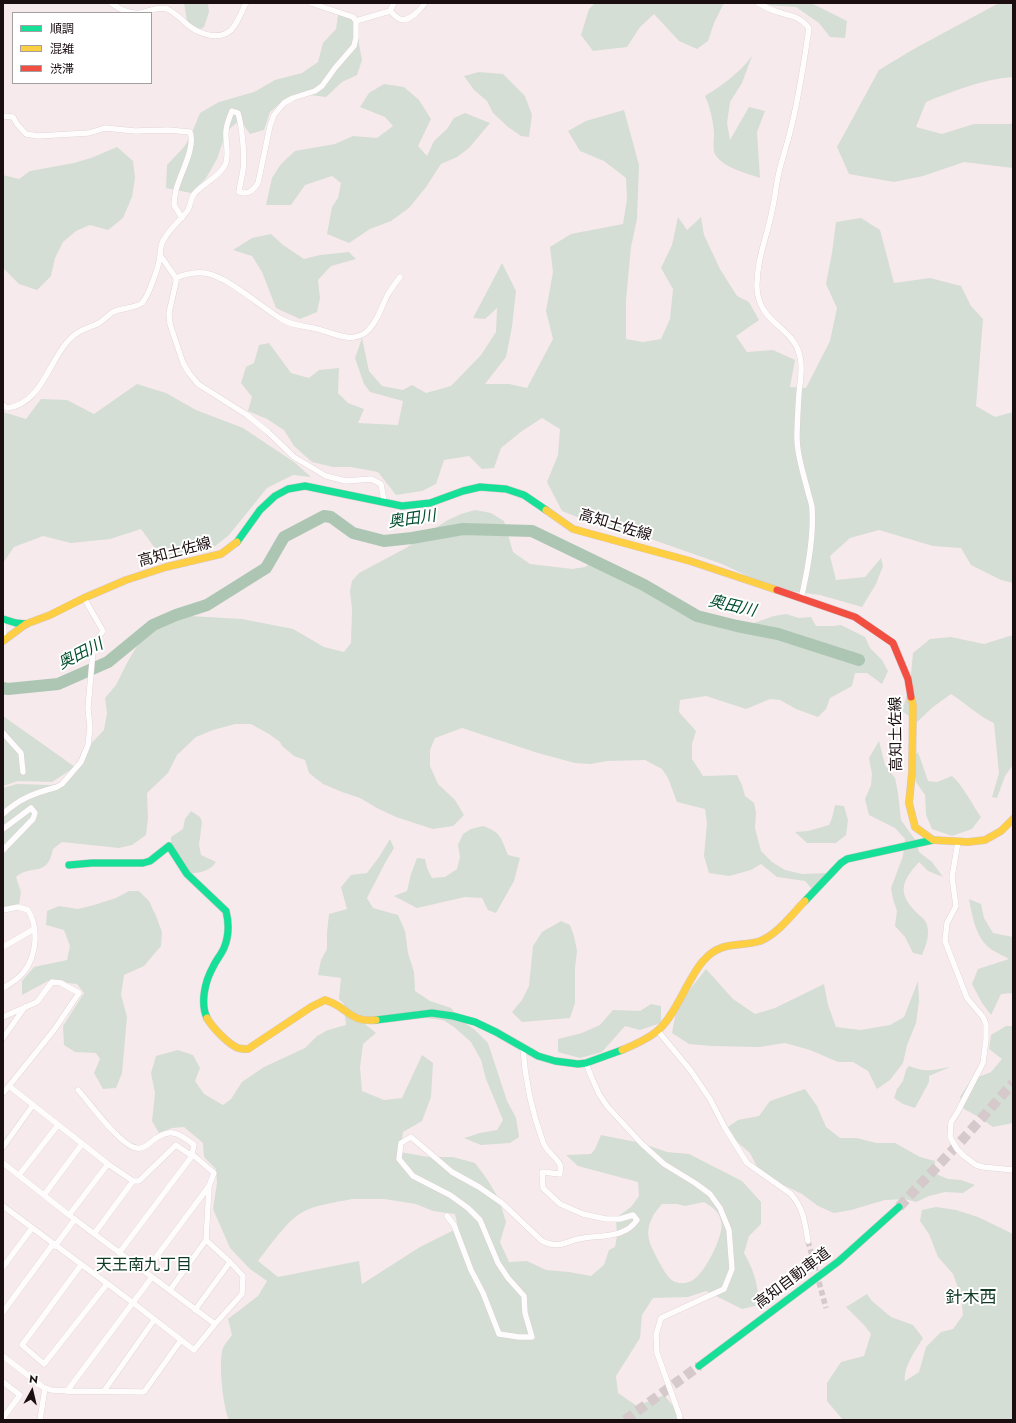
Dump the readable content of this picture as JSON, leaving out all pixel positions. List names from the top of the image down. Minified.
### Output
{"streets":{"main road":["高知土佐線","高知自動車道"]},"districts":["天王南九丁目","針木西"],"water":["奥田川"],"legend":["順調","混雑","渋滞"],"north":"top"}
